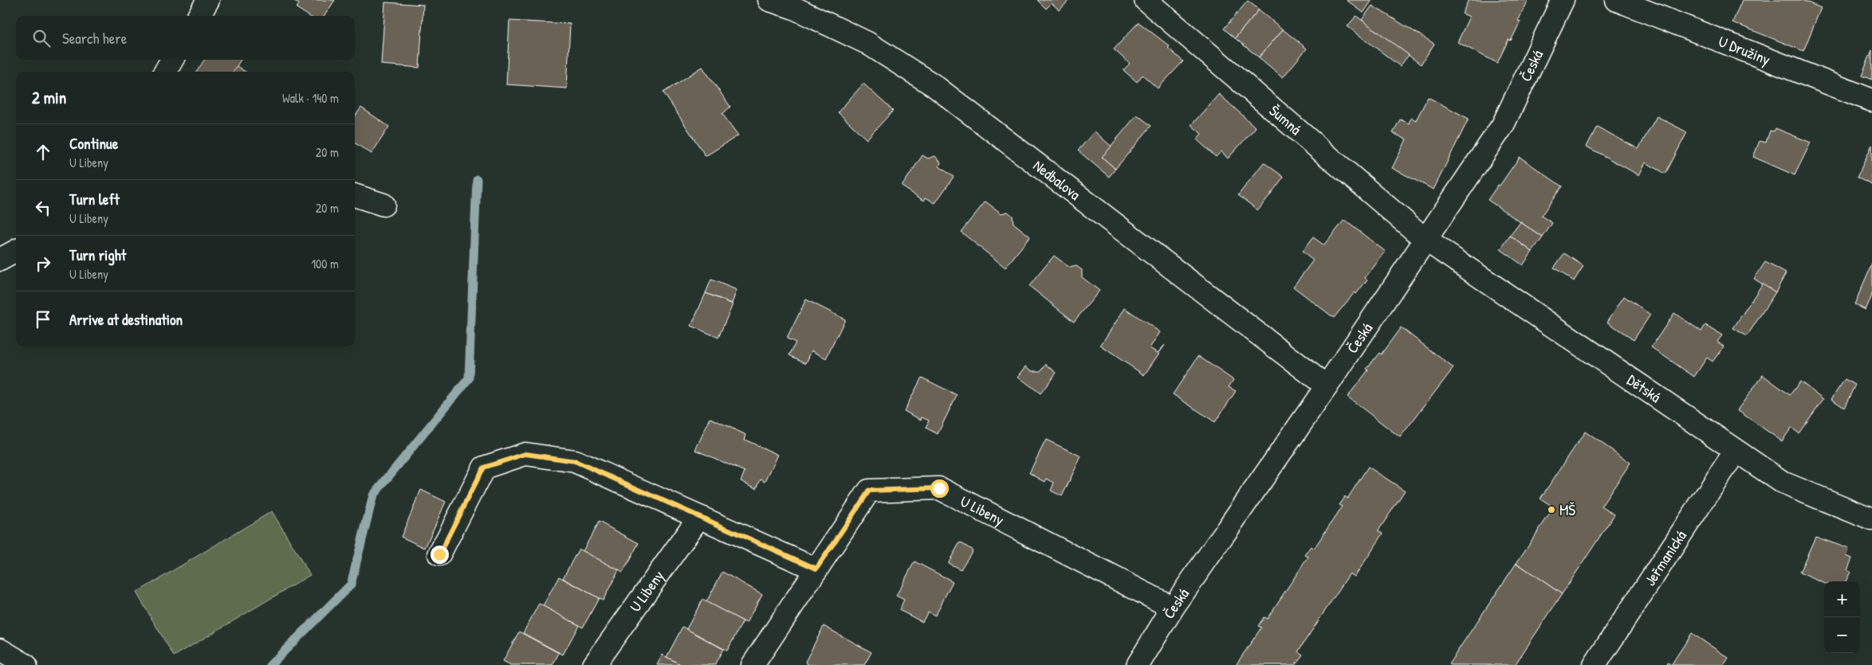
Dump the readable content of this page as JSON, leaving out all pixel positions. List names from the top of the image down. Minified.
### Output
{"streets":{"street":["U Družiny","Česká","Šumná","Nedbalova","Dětská","U Libeny","Jeřmanická"]},"crossings":[["Česká","Šumná"],["Česká","Nedbalova"],["Česká","Dětská"],["Česká","U Libeny"],["Šumná","Dětská"],["Dětská","Jeřmanická"]],"places":["MŠ"],"page":{"search":"Search here","heading":["2 min","Walk · 140 m"],"list":[["Continue","U Libeny","20 m"],["Turn left","U Libeny","20 m"],["Turn right","U Libeny","100 m"],"Arrive at destination"],"map_buttons":["+","−"]}}
